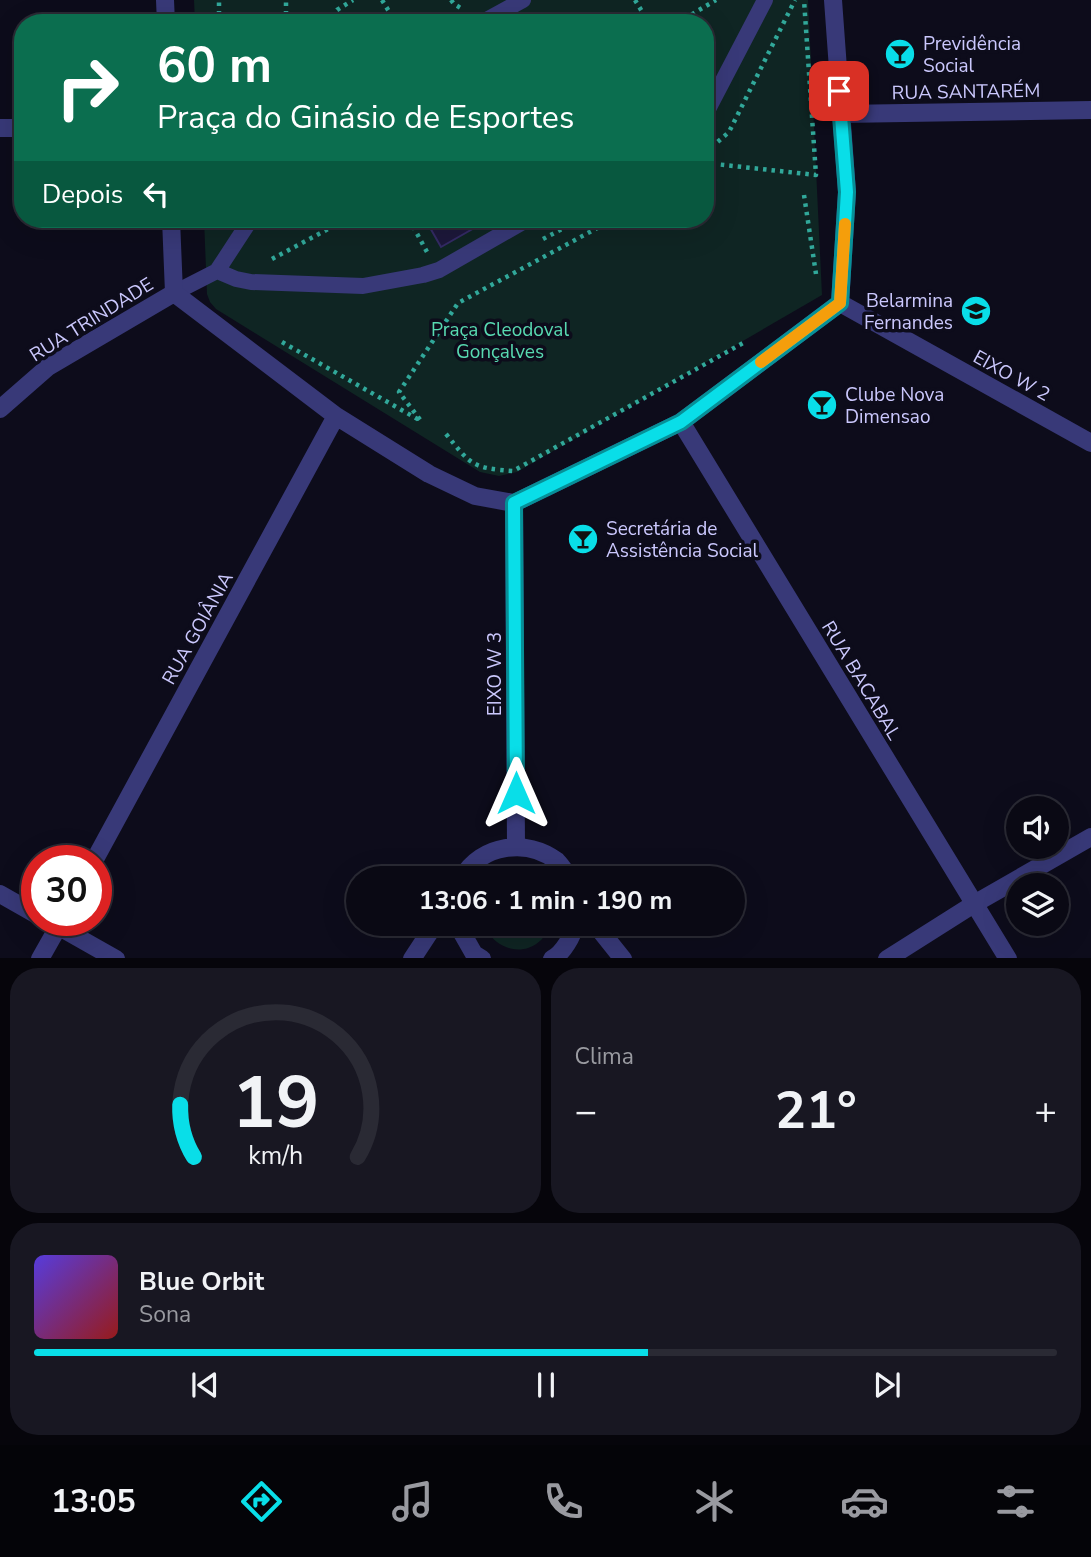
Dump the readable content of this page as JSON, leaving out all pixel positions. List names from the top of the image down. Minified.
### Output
{"streets":{"street":["RUA SANTARÉM","RUA TRINDADE","EIXO W 2","RUA GOIÂNIA","EIXO W 3","RUA BACABAL"]},"parks":["Praça Cleodoval Gonçalves"],"places":{"bar":["Previdência Social","Clube Nova Dimensao","Secretária de Assistência Social"],"school or university":["Belarmina Fernandes"]},"page":{"turn":["60 m","Praça do Ginásio de Esportes"],"then":"Depois","limit":"30","trip":"13:06 · 1 min · 190 m","tile":"Clima","heat":["−","21°","+"],"song":["Blue Orbit","Sona"],"tabs":"13:05","gauge":["19","km/h"]}}
